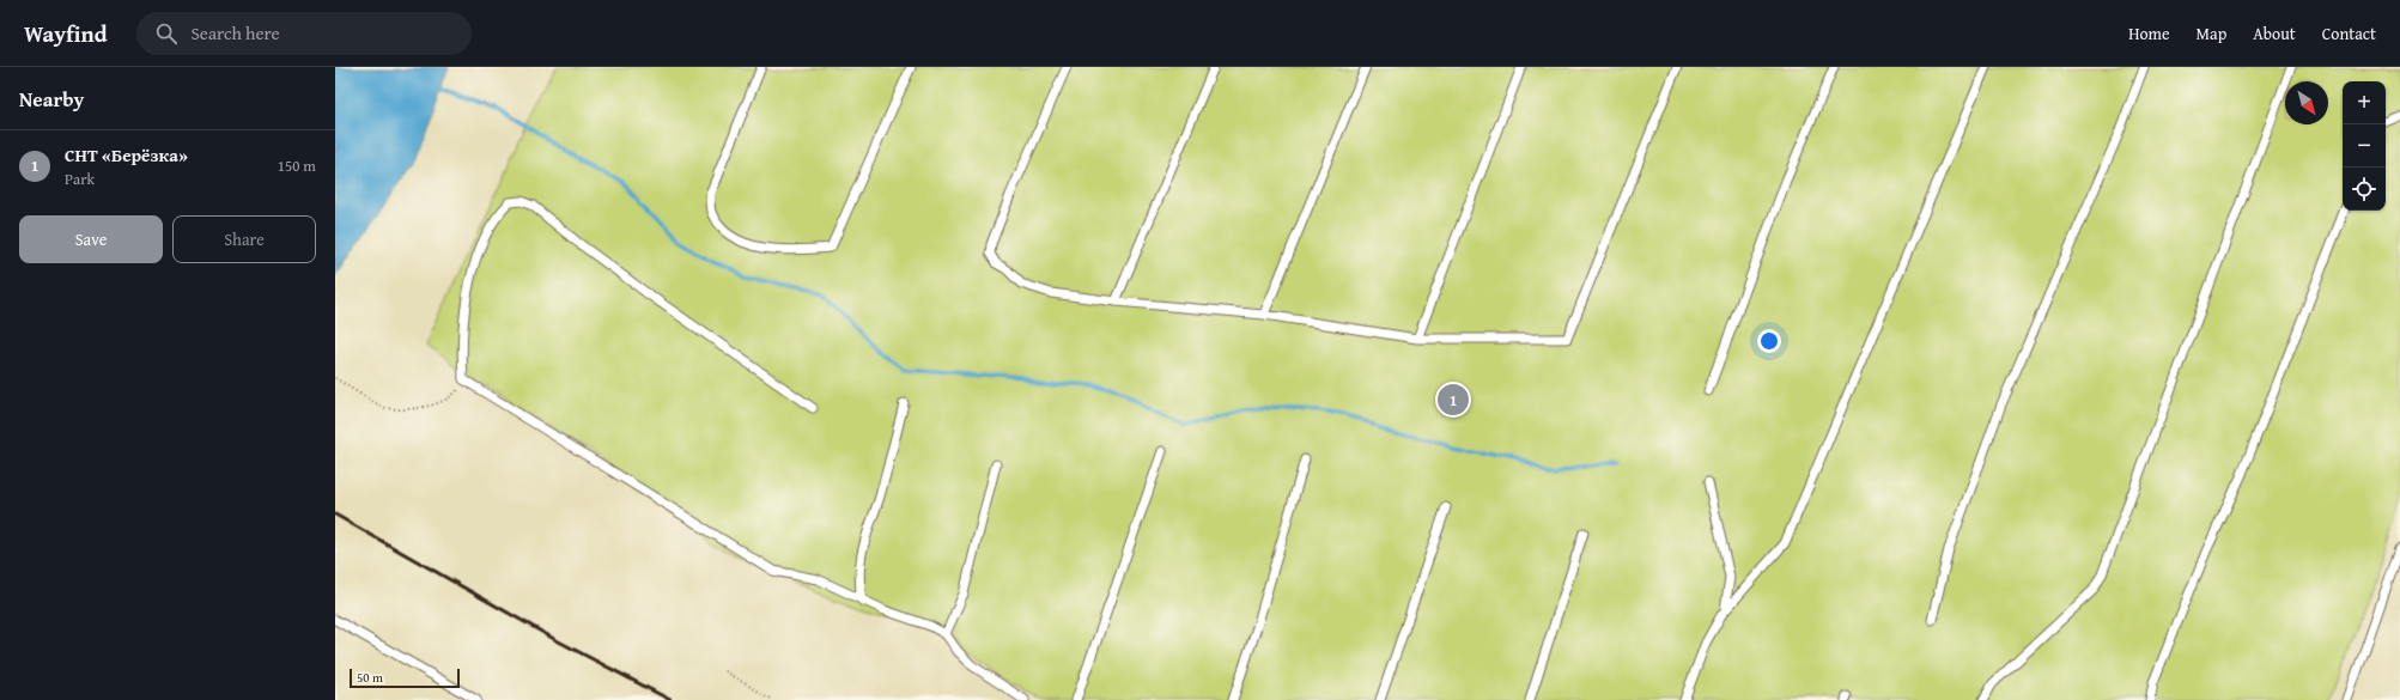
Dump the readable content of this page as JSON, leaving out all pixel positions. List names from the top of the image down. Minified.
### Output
{"scale_bar":"50 m","north":"bottom right","page":{"header":"Wayfind","search":"Search here","nav":["Home","Map","About","Contact"],"heading":"Nearby","map_buttons":["+","−"],"list":[{"mark":"1","name":"СНТ «Берёзка»","note":"Park","value":"150 m"}],"buttons":["Save","Share"],"pins":"1","scale":"50 m"}}
